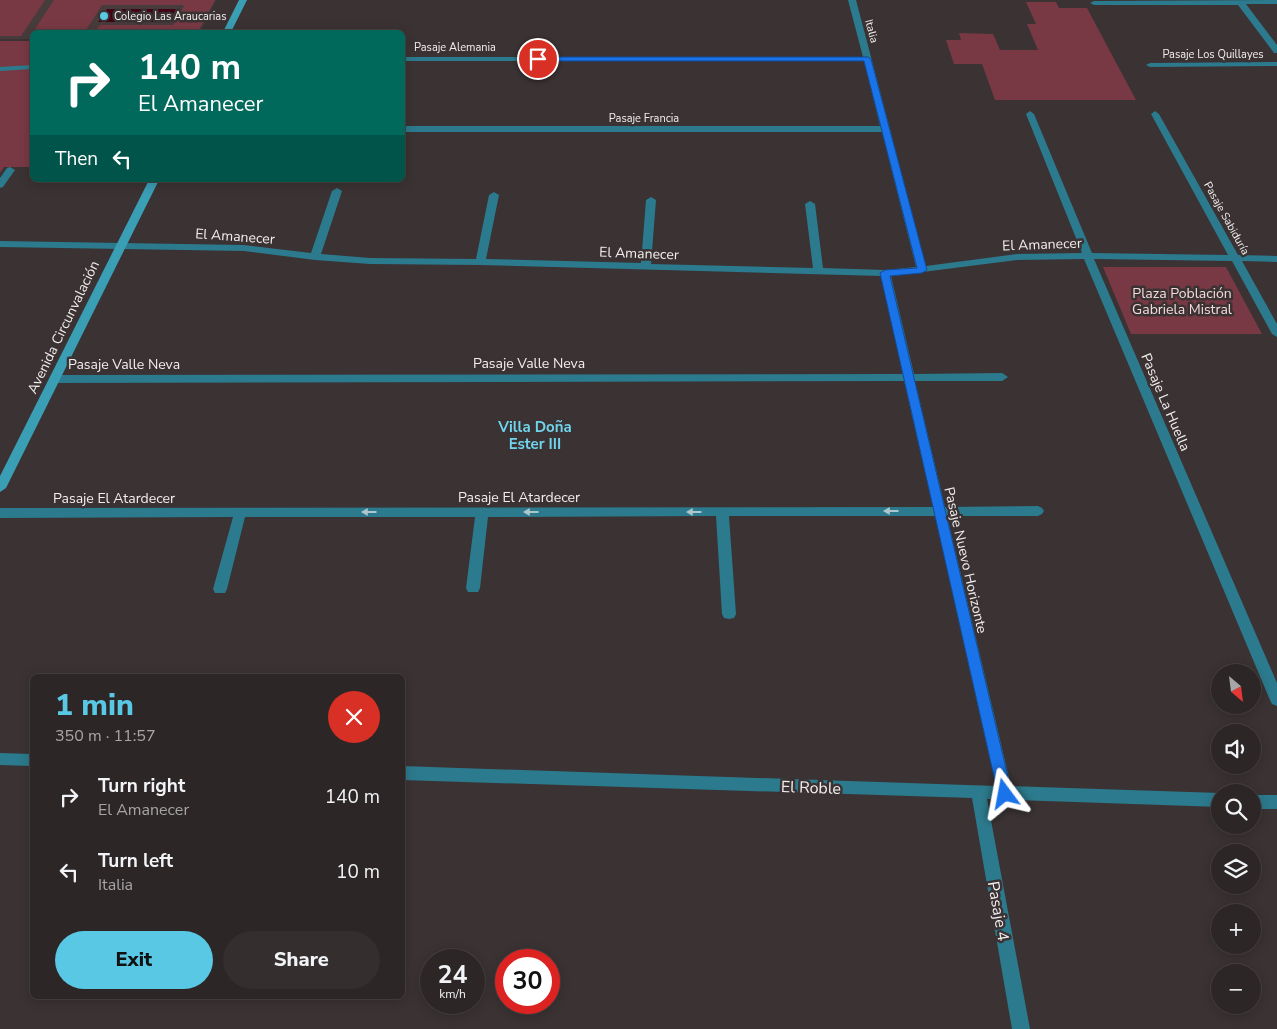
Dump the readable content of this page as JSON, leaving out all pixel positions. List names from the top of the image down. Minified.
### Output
{"streets":{"street":["Italia","Pasaje Alemania","Pasaje Los Quillayes","Pasaje Francia","Pasaje Sabiduría","El Amanecer","Avenida Circunvalación","Pasaje Valle Neva","Pasaje La Huella","Pasaje El Atardecer","Pasaje Nuevo Horizonte","El Roble","Pasaje 4"]},"crossings":[["Italia","Pasaje Alemania"],["Italia","Pasaje Francia"],["Italia","El Amanecer"],["Pasaje Sabiduría","El Amanecer"],["El Amanecer","Avenida Circunvalación"],["El Amanecer","Pasaje La Huella"],["El Amanecer","Pasaje Nuevo Horizonte"],["Avenida Circunvalación","Pasaje Valle Neva"],["Pasaje Valle Neva","Pasaje Nuevo Horizonte"],["Pasaje El Atardecer","Pasaje Nuevo Horizonte"],["Pasaje Nuevo Horizonte","El Roble"],["El Roble","Pasaje 4"]],"one_way":["Pasaje El Atardecer"],"districts":["Villa Doña Ester III"],"parks":["Plaza Población Gabriela Mistral"],"places":["Colegio Las Araucarias"],"north":"bottom right","page":{"turn":["140 m","El Amanecer"],"then":"Then","map_buttons":["+","−"],"heading":["1 min","350 m · 11:57"],"list":[{"name":"Turn right","note":"El Amanecer","value":"140 m"},{"name":"Turn left","note":"Italia","value":"10 m"}],"buttons":["Exit","Share"],"speed":"24 km/h","limit":"30"}}
